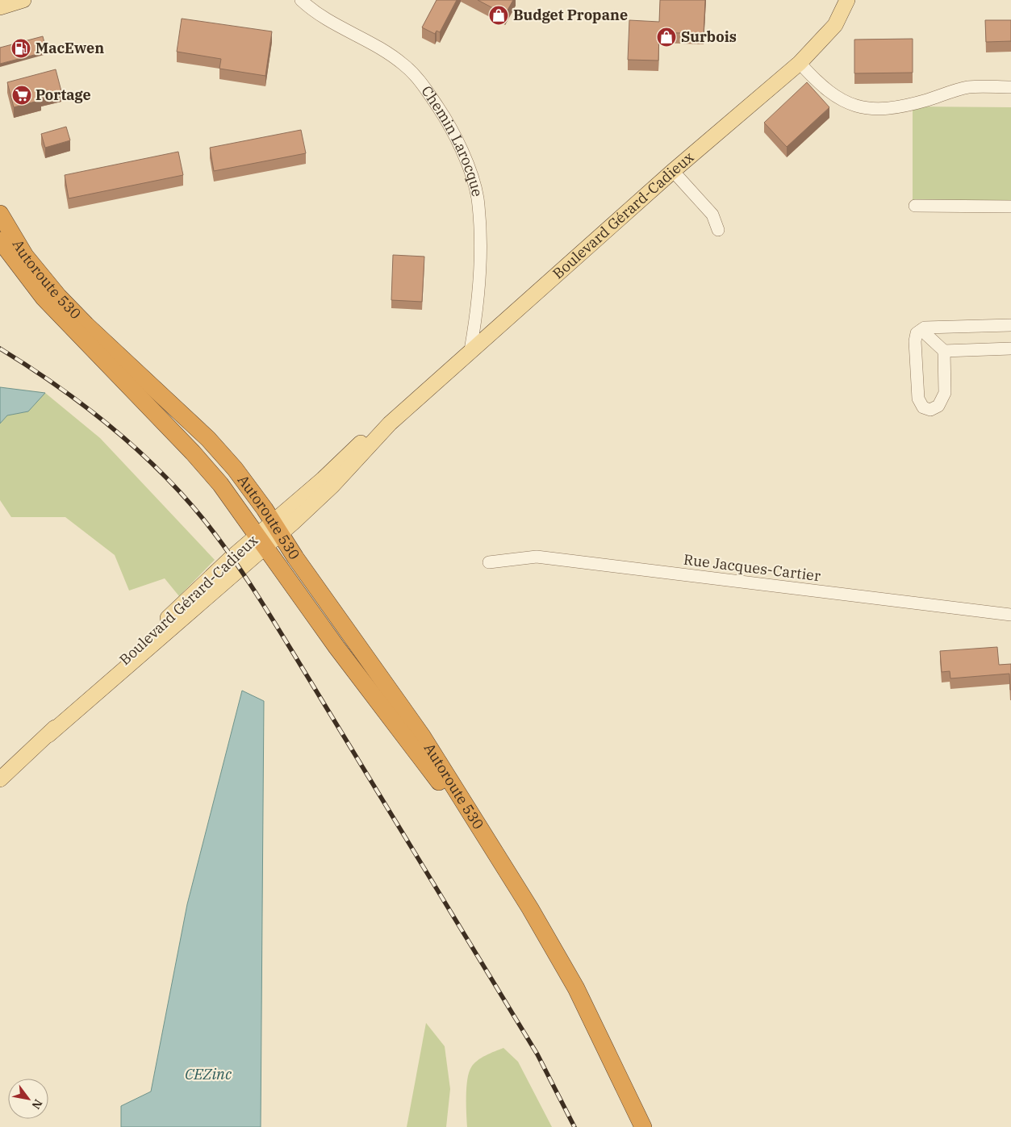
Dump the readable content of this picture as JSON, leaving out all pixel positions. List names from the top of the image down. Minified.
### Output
{"streets":{"highway":["Autoroute 530"],"main road":["Boulevard Gérard-Cadieux"],"street":["Chemin Larocque","Rue Jacques-Cartier"]},"crossings":[["Chemin Larocque","Boulevard Gérard-Cadieux"],["Boulevard Gérard-Cadieux","Autoroute 530"]],"water":["CEZinc"],"places":{"shop":["Budget Propane","Surbois"],"fuel station":["MacEwen"],"supermarket":["Portage"]},"north":"bottom right"}
